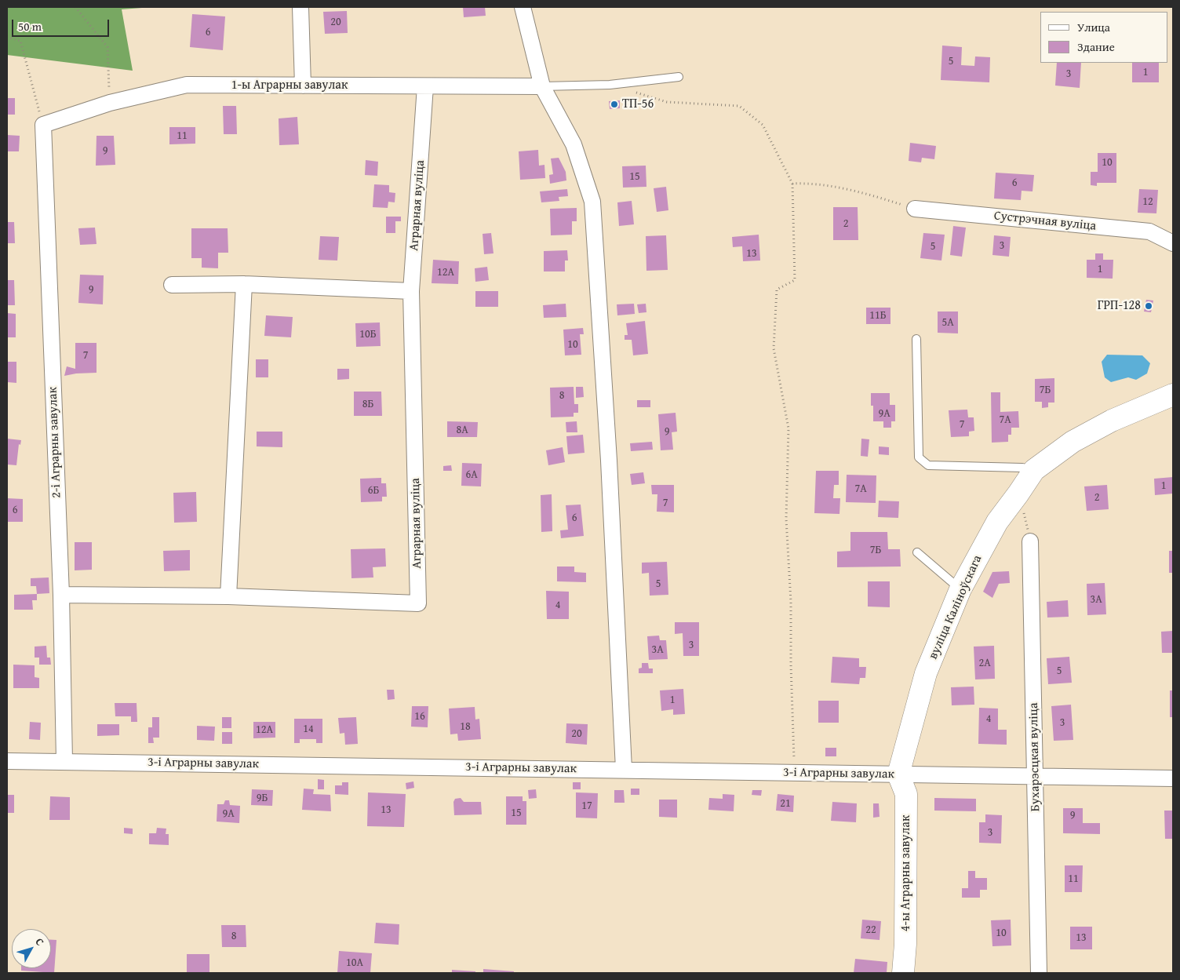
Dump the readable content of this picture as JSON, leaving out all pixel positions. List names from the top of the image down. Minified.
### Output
{"streets":{"main road":["вуліца Каліноўскага","4-ы Аграрны завулак"],"street":["1-ы Аграрны завулак","Аграрная вуліца","Сустрэчная вуліца","2-і Аграрны завулак","Бухарэсцкая вуліца","3-і Аграрны завулак"]},"crossings":[["1-ы Аграрны завулак","Аграрная вуліца"],["1-ы Аграрны завулак","2-і Аграрны завулак"],["Аграрная вуліца","2-і Аграрны завулак"],["2-і Аграрны завулак","3-і Аграрны завулак"],["вуліца Каліноўскага","3-і Аграрны завулак"],["вуліца Каліноўскага","4-ы Аграрны завулак"],["Бухарэсцкая вуліца","3-і Аграрны завулак"],["3-і Аграрны завулак","4-ы Аграрны завулак"]],"places":["ТП-56","ГРП-128"],"house_numbers":["20","6","5","1","3","11","9","10","15","6","12","2","3","5","13","1","12А","9","11Б","5А","10Б","10","7","7Б","8","8Б","9А","7А","7","8А","9","6А","1","7А","6Б","2","7","6","6","7Б","5","3А","4","3","3А","2А","5","1","16","4","3","18","14","12А","20","9Б","21","17","13","15","9А","9","3","11","22","10","8","13","10А"],"legend":["Улица","Здание"],"scale_bar":"50 m","north":"top right"}
